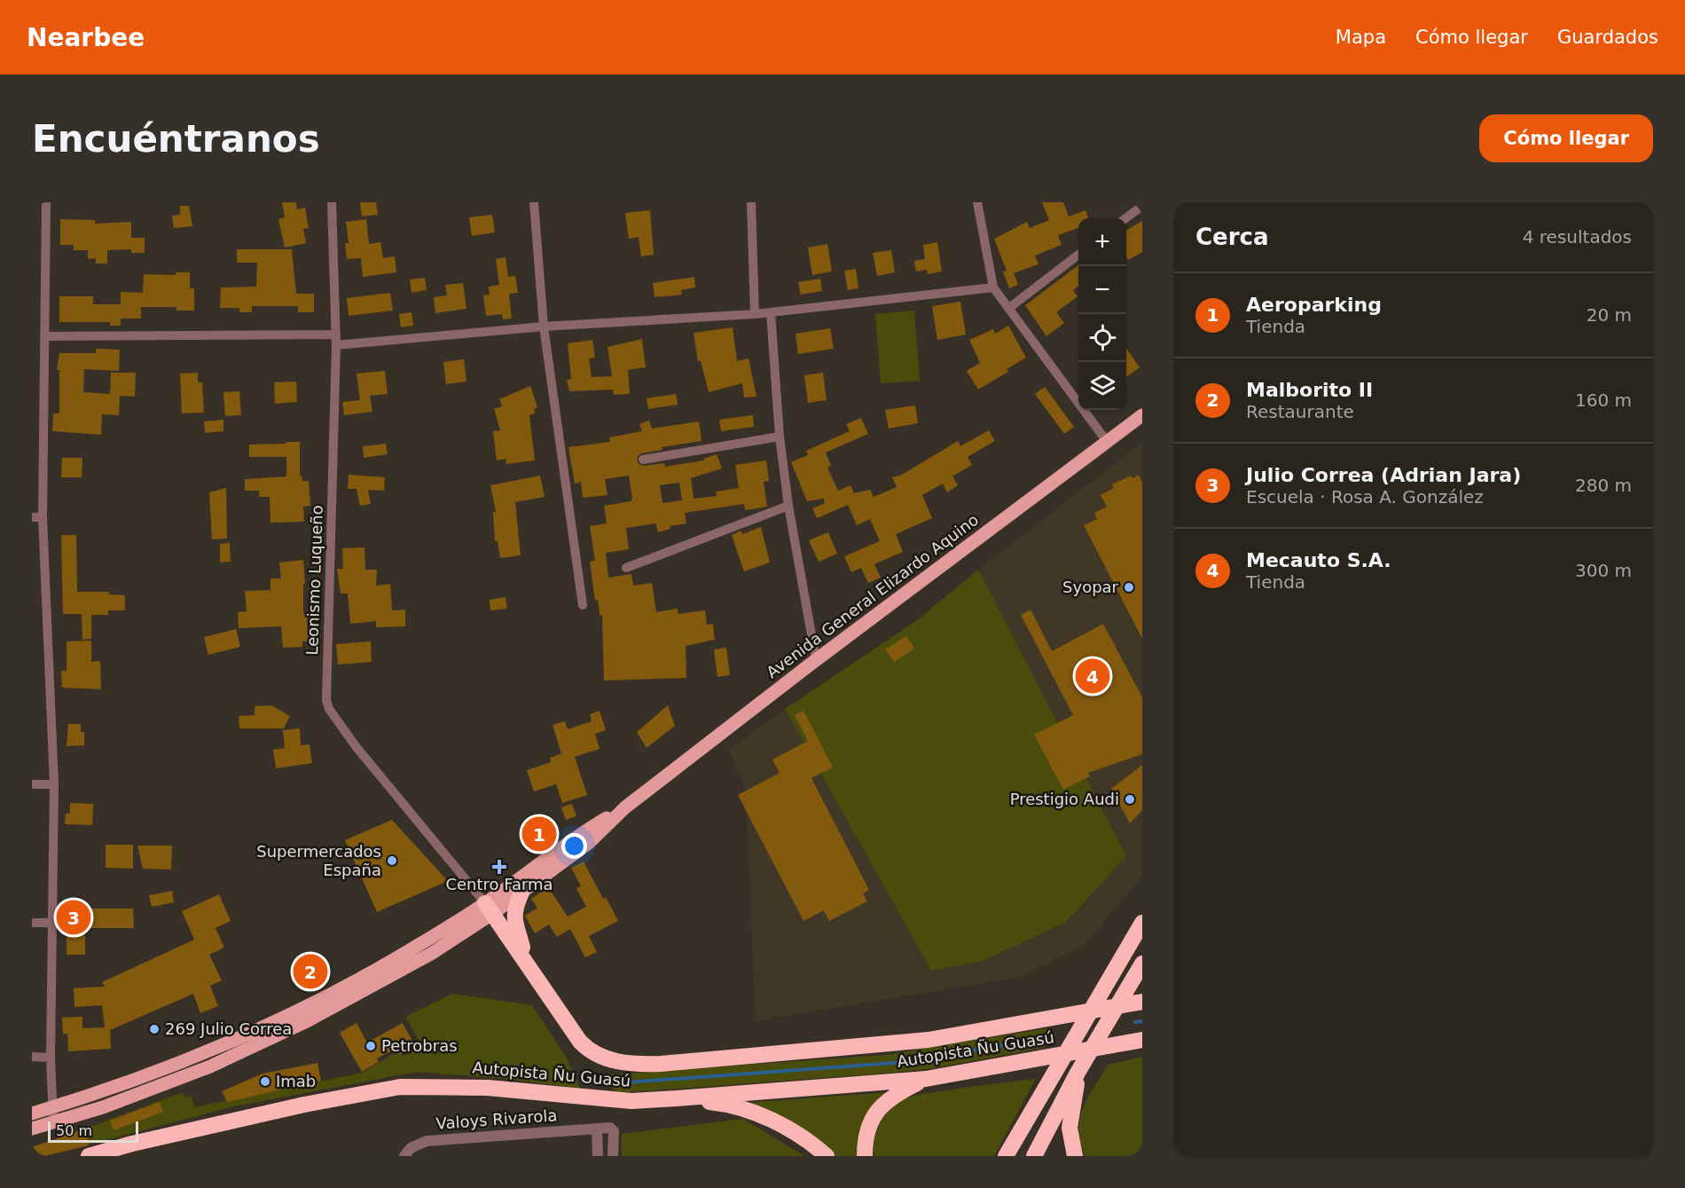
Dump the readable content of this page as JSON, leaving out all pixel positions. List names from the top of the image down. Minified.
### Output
{"streets":{"highway":["Autopista Ñu Guasú"],"main road":["Avenida General Elizardo Aquino"],"street":["Leonismo Luqueño","Valoys Rivarola"]},"crossings":[["Leonismo Luqueño","Avenida General Elizardo Aquino"],["Leonismo Luqueño","Autopista Ñu Guasú"],["Avenida General Elizardo Aquino","Autopista Ñu Guasú"]],"places":{"other":["Syopar","Prestigio Audi","Supermercados España","269 Julio Correa","Petrobras","Imab"],"health":["Centro Farma"]},"scale_bar":"50 m","page":{"header":"Nearbee","nav":["Mapa","Cómo llegar","Guardados"],"buttons":"Cómo llegar","title":"Encuéntranos","heading":["Cerca","4 resultados"],"map_buttons":["+","−"],"list":[{"mark":"1","name":"Aeroparking","note":"Tienda","value":"20 m"},{"mark":"2","name":"Malborito II","note":"Restaurante","value":"160 m"},{"mark":"3","name":"Julio Correa (Adrian Jara)","note":"Escuela · Rosa A. González","value":"280 m"},{"mark":"4","name":"Mecauto S.A.","note":"Tienda","value":"300 m"}],"pins":["4","1","3","2"],"scale":"50 m"}}
